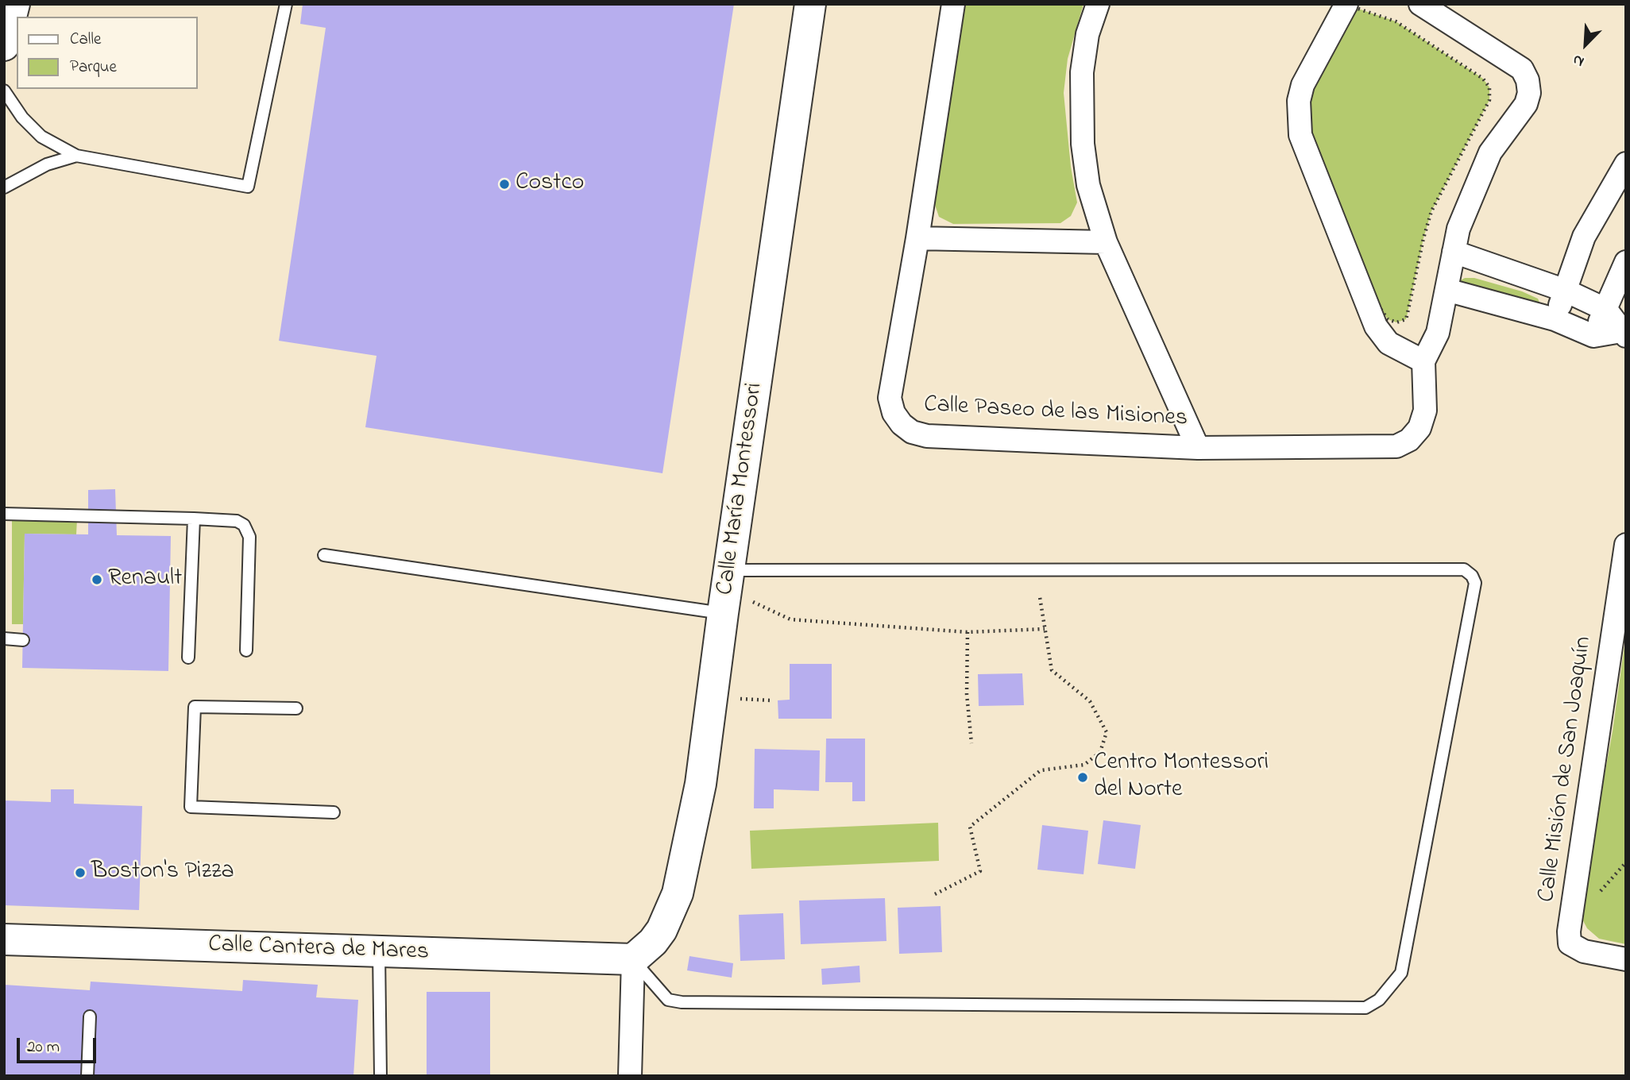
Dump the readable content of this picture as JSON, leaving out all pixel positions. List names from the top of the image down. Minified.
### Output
{"streets":{"street":["Calle Paseo de las Misiones","Calle María Montessori","Calle Misión de San Joaquín","Calle Cantera de Mares"]},"crossings":[["Calle María Montessori","Calle Cantera de Mares"]],"places":["Costco","Renault","Centro Montessori del Norte","Boston's Pizza"],"legend":["Calle","Parque"],"scale_bar":"20 m","north":"bottom left"}
